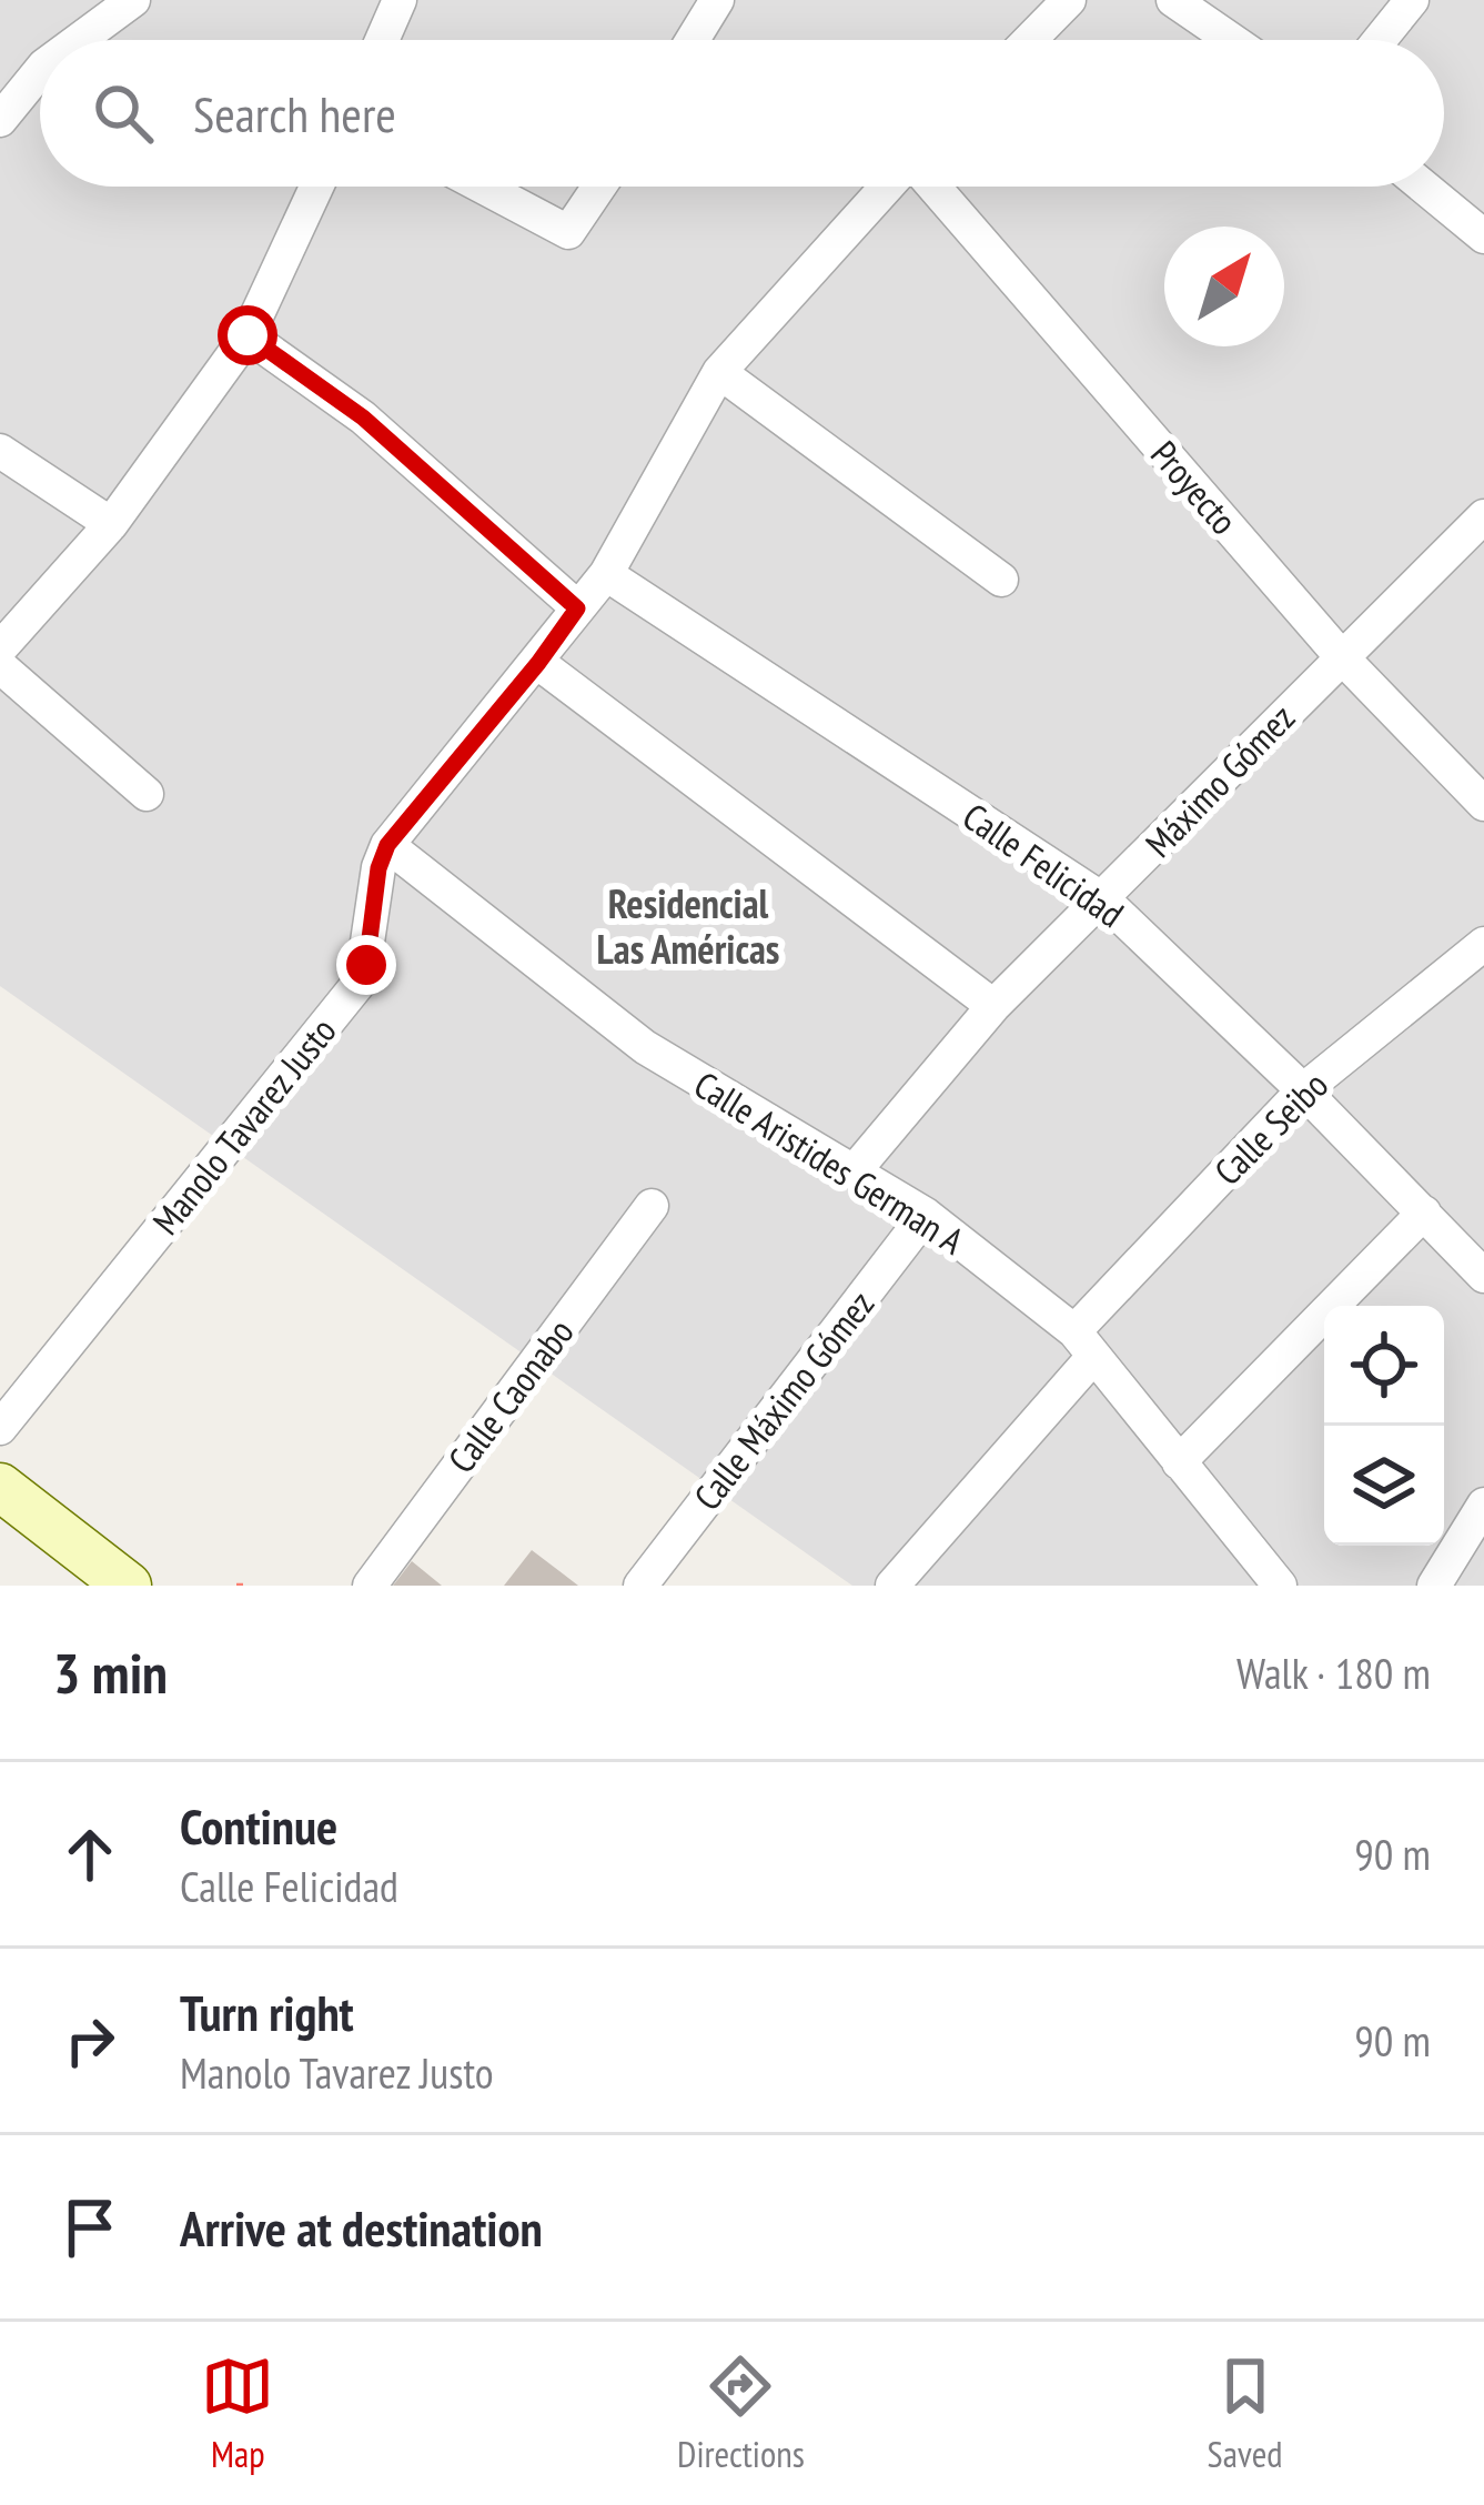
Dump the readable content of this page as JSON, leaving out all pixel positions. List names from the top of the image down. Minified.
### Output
{"streets":{"street":["Proyecto","Máximo Gómez","Calle Felicidad","Manolo Tavarez Justo","Calle Seibo","Calle Aristides German A","Calle Caonabo","Calle Máximo Gómez"]},"crossings":[["Proyecto","Máximo Gómez"],["Máximo Gómez","Calle Felicidad"],["Máximo Gómez","Calle Aristides German A"],["Calle Felicidad","Manolo Tavarez Justo"],["Calle Felicidad","Calle Seibo"],["Manolo Tavarez Justo","Calle Aristides German A"],["Calle Seibo","Calle Aristides German A"],["Calle Aristides German A","Calle Máximo Gómez"]],"districts":["Residencial Las Américas"],"north":"top right","page":{"search":"Search here","heading":["3 min","Walk · 180 m"],"list":[["Continue","Calle Felicidad","90 m"],["Turn right","Manolo Tavarez Justo","90 m"],"Arrive at destination"],"nav":["Map","Directions","Saved"]}}
